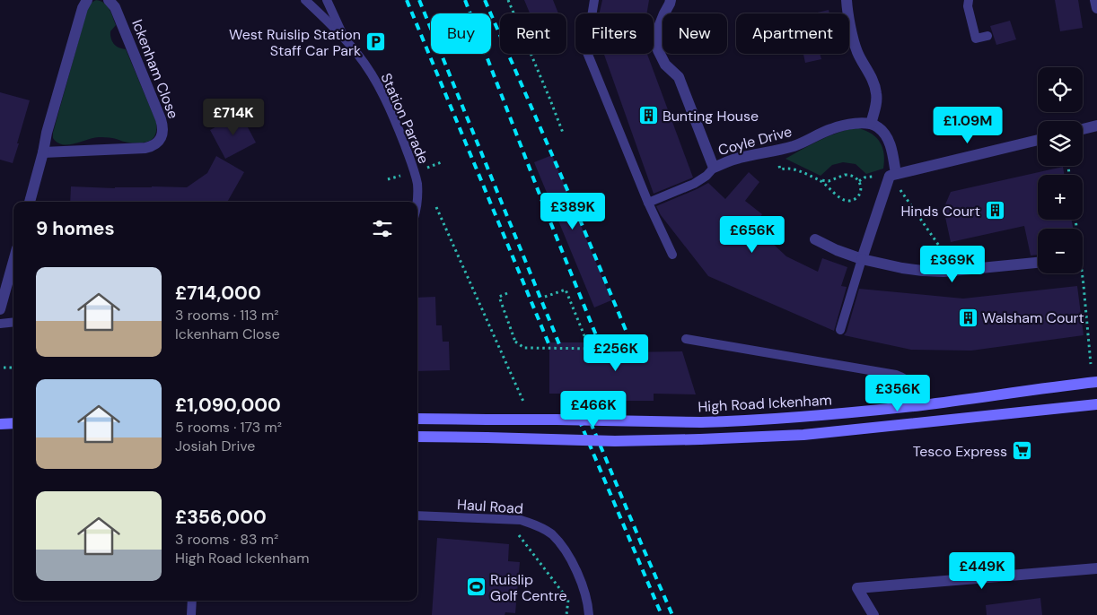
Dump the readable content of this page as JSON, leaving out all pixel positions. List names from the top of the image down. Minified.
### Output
{"streets":{"main road":["High Road Ickenham"],"street":["Ickenham Close","Coyle Drive"],"lane":["Station Parade","Haul Road"]},"places":{"parking":["West Ruislip Station Staff Car Park"],"building":["Bunting House","Hinds Court","Walsham Court"],"supermarket":["Tesco Express"],"sports":["Ruislip Golf Centre"]},"page":{"chip":["Buy","Rent","Filters","New","Apartment"],"map_buttons":["+","−"],"price":["£714K","£1.09M","£389K","£656K","£369K","£256K","£356K","£466K","£449K"],"heading":"9 homes","list":[{"name":"£714,000","note":"3 rooms · 113 m² · Ickenham Close"},{"name":"£1,090,000","note":"5 rooms · 173 m² · Josiah Drive"},{"name":"£356,000","note":"3 rooms · 83 m² · High Road Ickenham"}]}}
